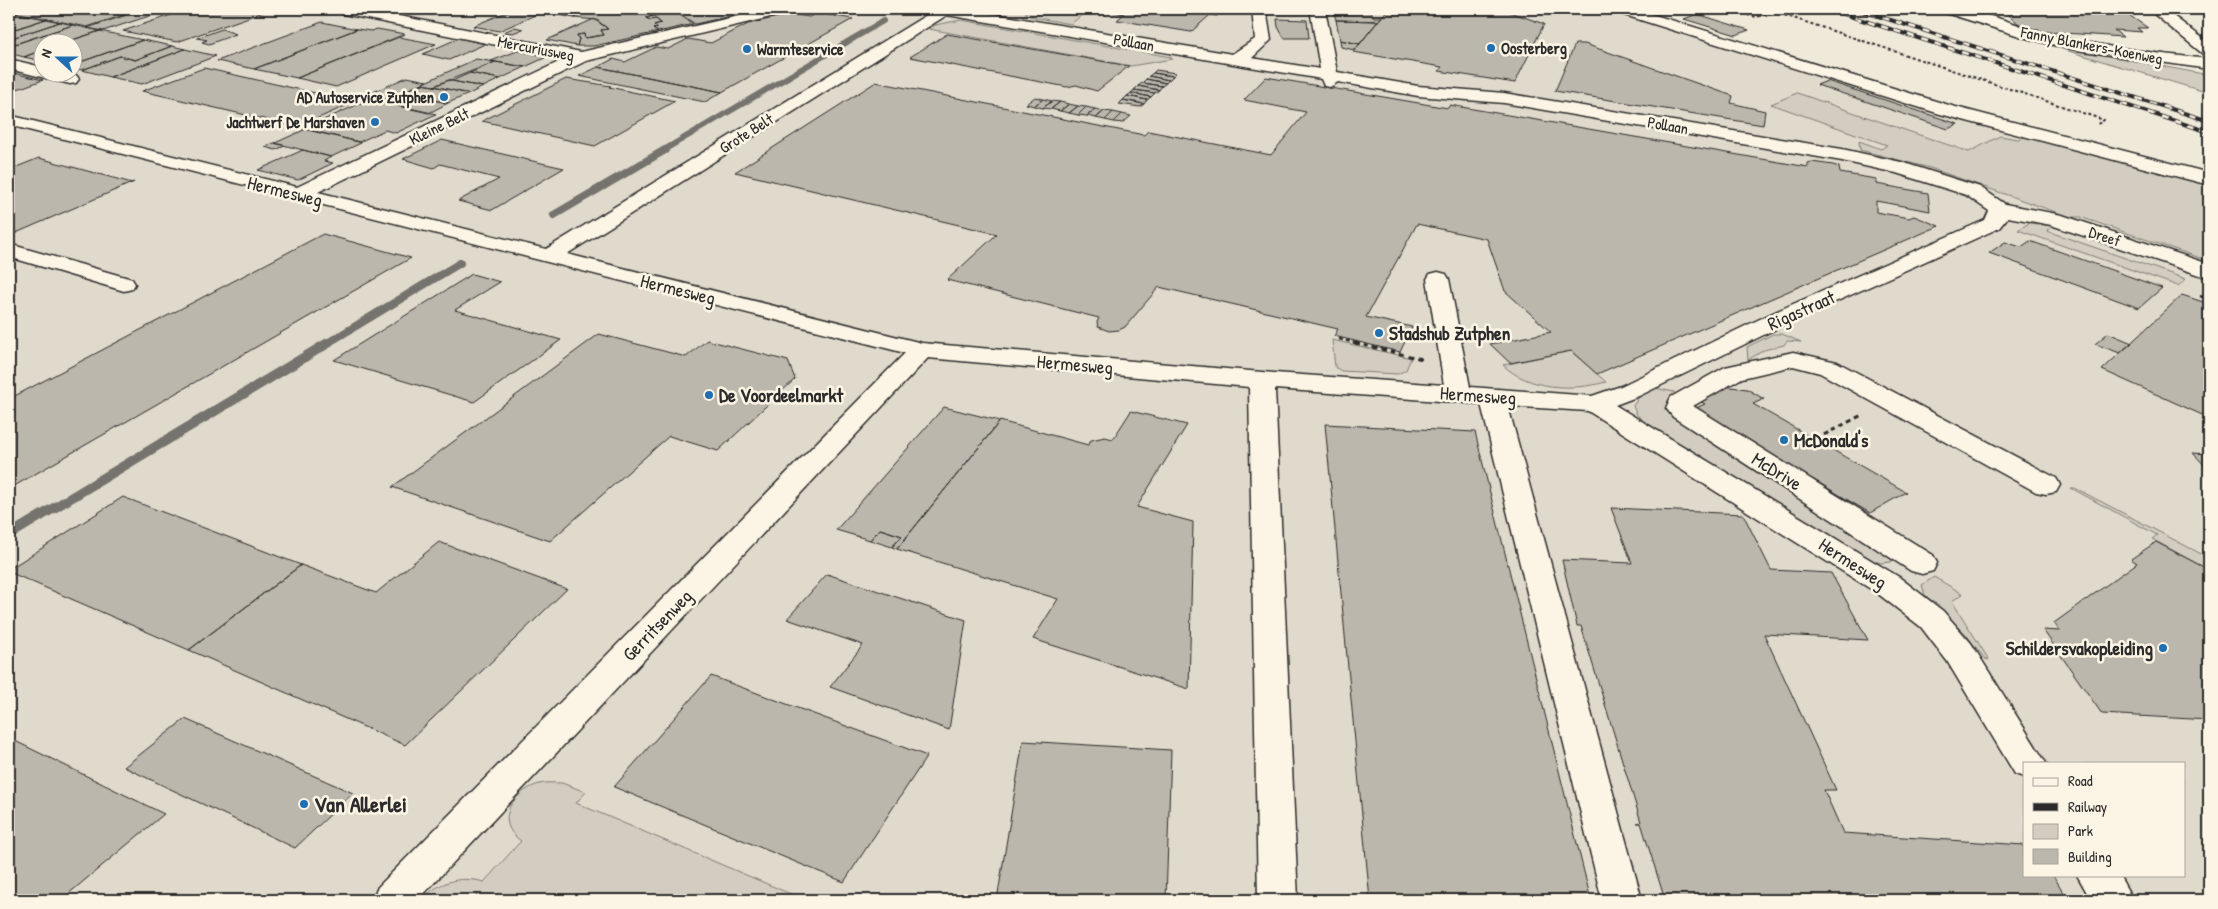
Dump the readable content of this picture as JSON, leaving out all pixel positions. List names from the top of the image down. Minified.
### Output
{"streets":{"street":["Pollaan","Fanny Blankers-Koenweg","Mercuriusweg","Kleine Belt","Grote Belt","Hermesweg","Dreef","Rigastraat","McDrive","Gerritsenweg"]},"crossings":[["Pollaan","Grote Belt"],["Pollaan","Dreef"],["Pollaan","Rigastraat"],["Mercuriusweg","Kleine Belt"],["Kleine Belt","Hermesweg"],["Grote Belt","Hermesweg"],["Hermesweg","Rigastraat"],["Hermesweg","Gerritsenweg"],["Dreef","Rigastraat"]],"places":["Oosterberg","Warmteservice","AD Autoservice Zutphen","Jachtwerf De Marshaven","Stadshub Zutphen","De Voordeelmarkt","McDonald's","Schildersvakopleiding","Van Allerlei"],"legend":["Road","Railway","Park","Building"],"north":"left"}
